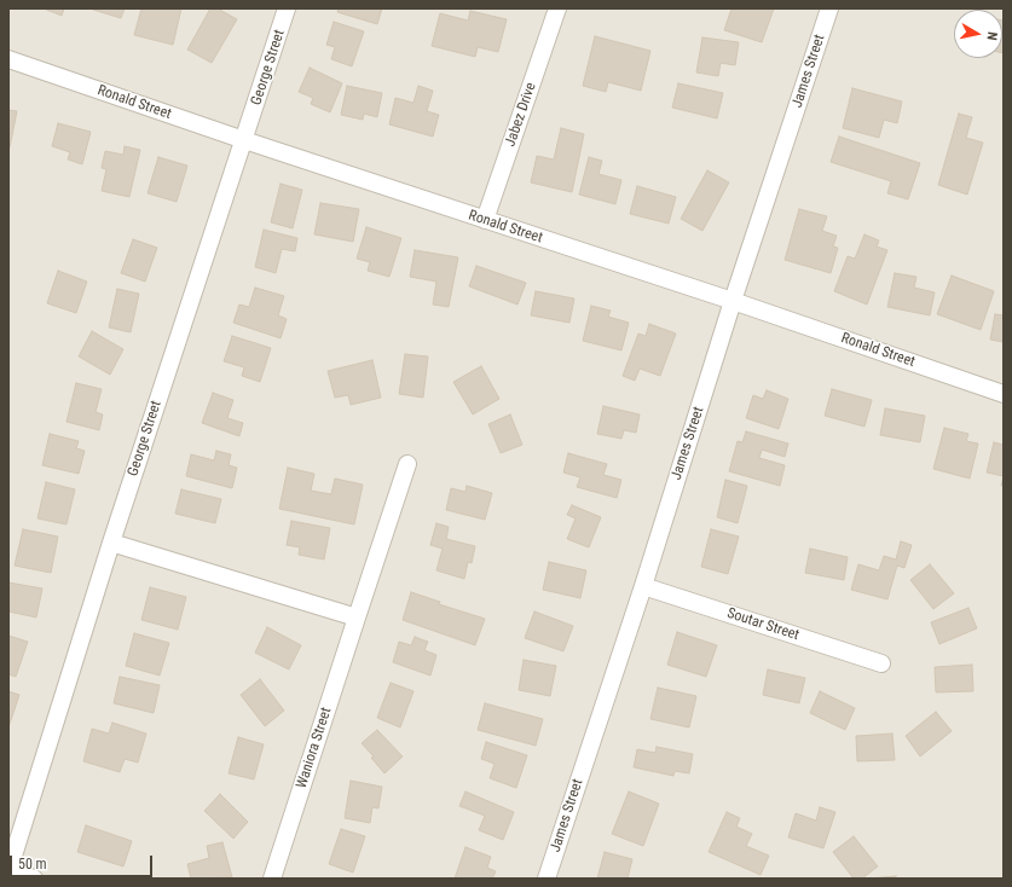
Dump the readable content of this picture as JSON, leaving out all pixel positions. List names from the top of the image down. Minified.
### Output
{"streets":{"street":["George Street","James Street","Ronald Street","Jabez Drive","Soutar Street","Waniora Street"]},"crossings":[["George Street","Ronald Street"],["James Street","Ronald Street"],["James Street","Soutar Street"],["Ronald Street","Jabez Drive"]],"scale_bar":"50 m","north":"right"}
